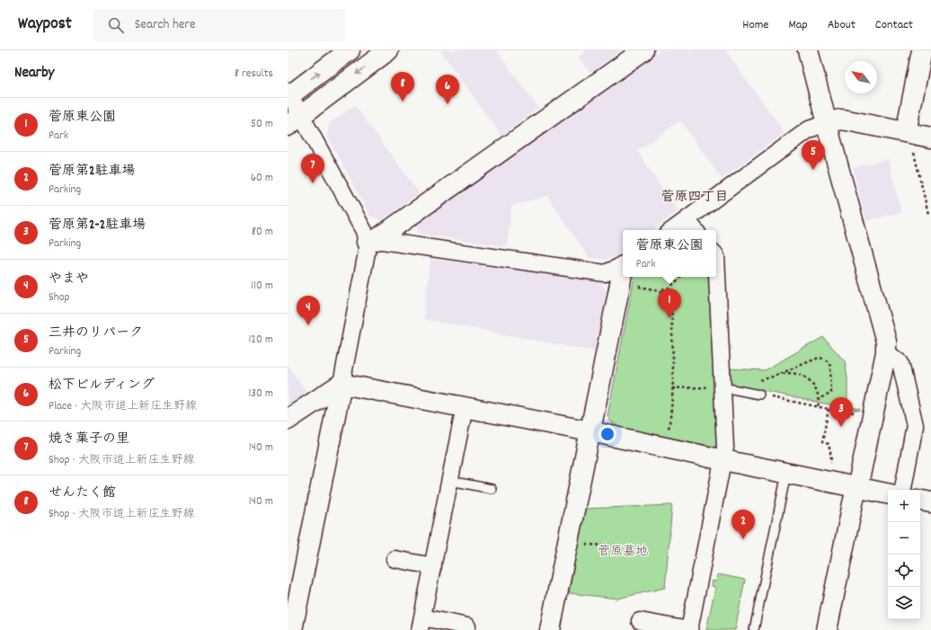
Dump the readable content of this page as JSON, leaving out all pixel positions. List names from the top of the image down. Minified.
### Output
{"districts":["菅原四丁目"],"parks":["菅原墓地"],"north":"top left","page":{"header":"Waypost","search":"Search here","nav":["Home","Map","About","Contact"],"heading":["Nearby","8 results"],"pins":["8","6","5","7","1","4","3","2"],"list":[{"mark":"1","name":"菅原東公園","note":"Park","value":"50 m"},{"mark":"2","name":"菅原第2駐車場","note":"Parking","value":"60 m"},{"mark":"3","name":"菅原第2-2駐車場","note":"Parking","value":"80 m"},{"mark":"4","name":"やまや","note":"Shop","value":"110 m"},{"mark":"5","name":"三井のリパーク","note":"Parking","value":"120 m"},{"mark":"6","name":"松下ビルディング","note":"Place · 大阪市道上新庄生野線","value":"130 m"},{"mark":"7","name":"焼き菓子の里","note":"Shop · 大阪市道上新庄生野線","value":"140 m"},{"mark":"8","name":"せんたく館","note":"Shop · 大阪市道上新庄生野線","value":"140 m"}],"popup":["菅原東公園","Park"],"map_buttons":["+","−"]}}
